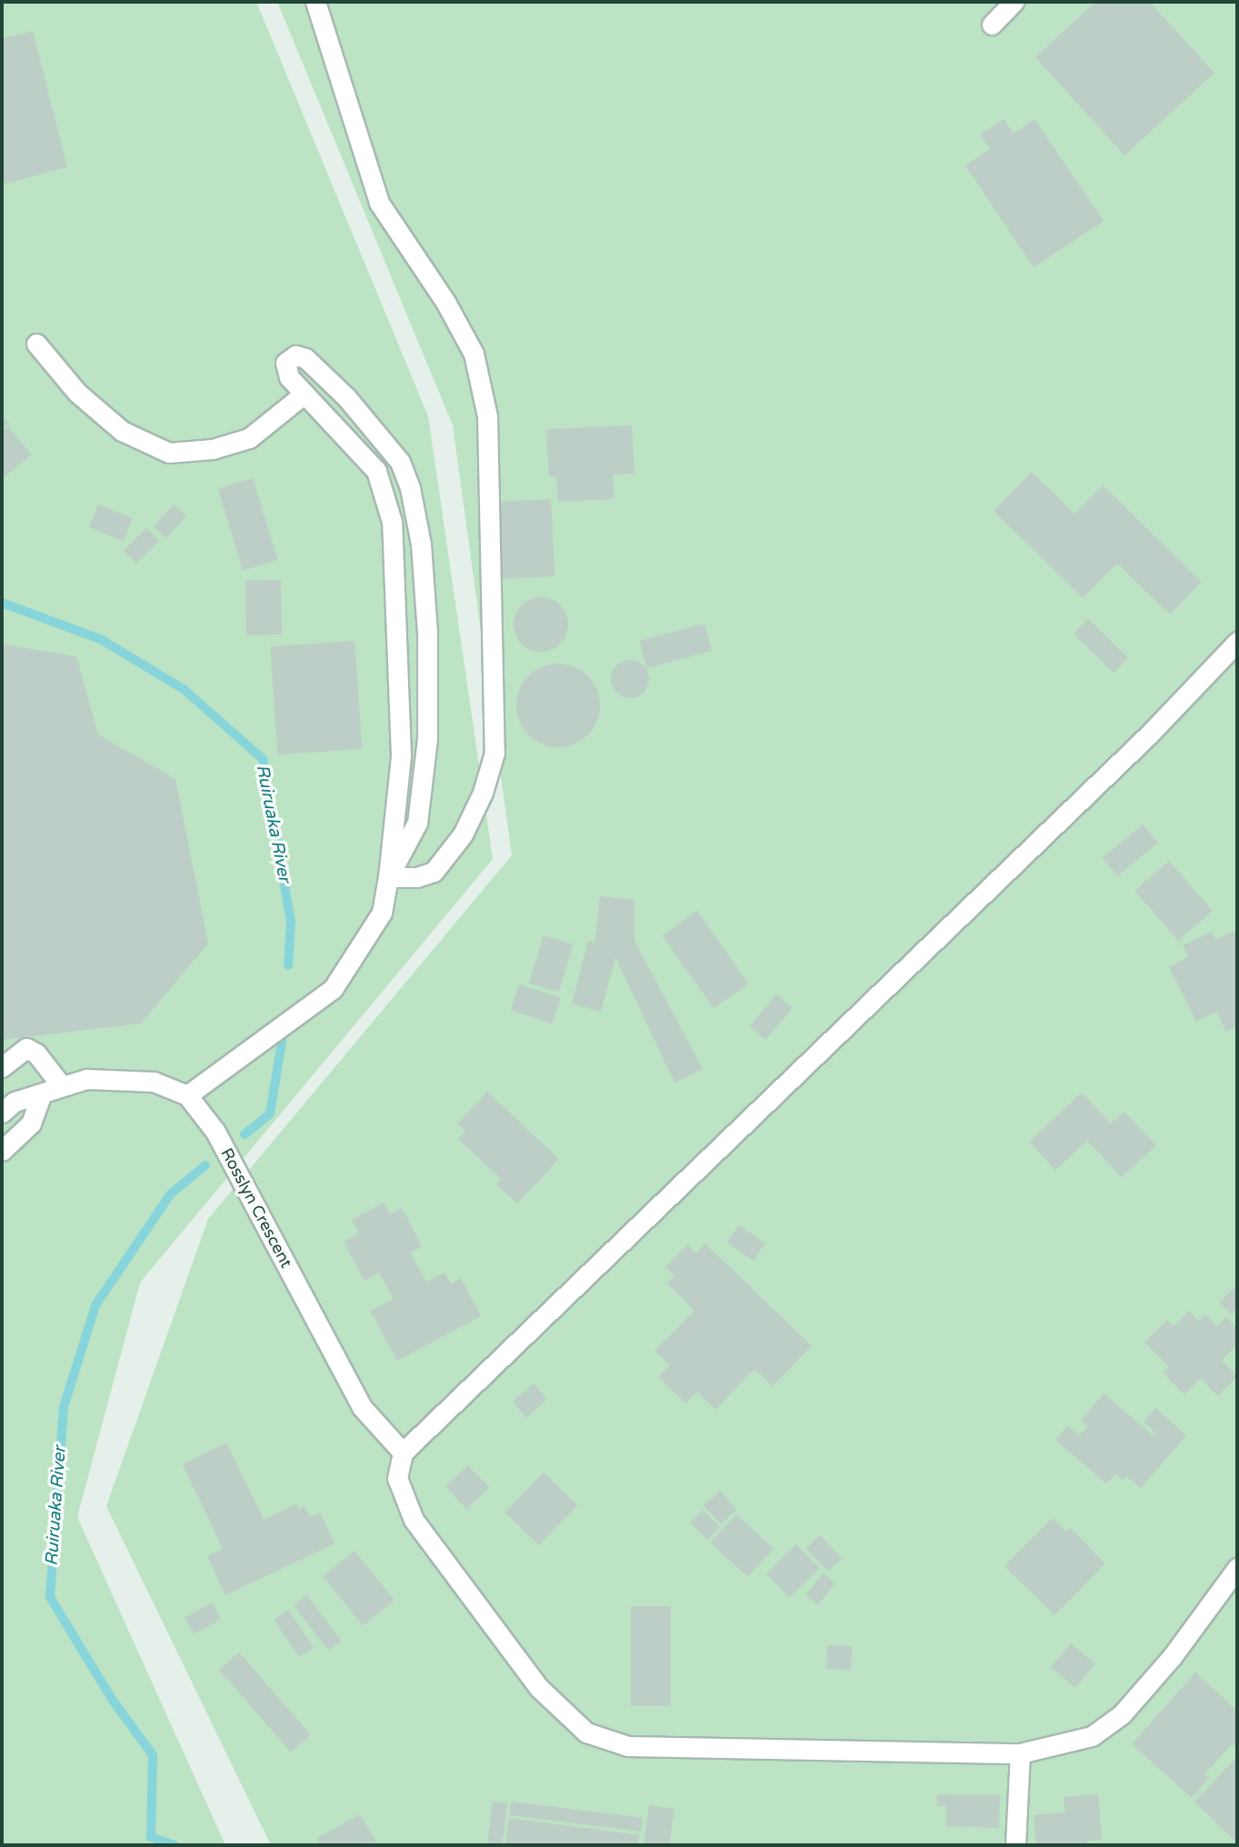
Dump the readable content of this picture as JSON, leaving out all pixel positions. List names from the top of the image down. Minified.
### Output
{"streets":{"street":["Rosslyn Crescent"]},"water":["Ruiruaka River"]}
